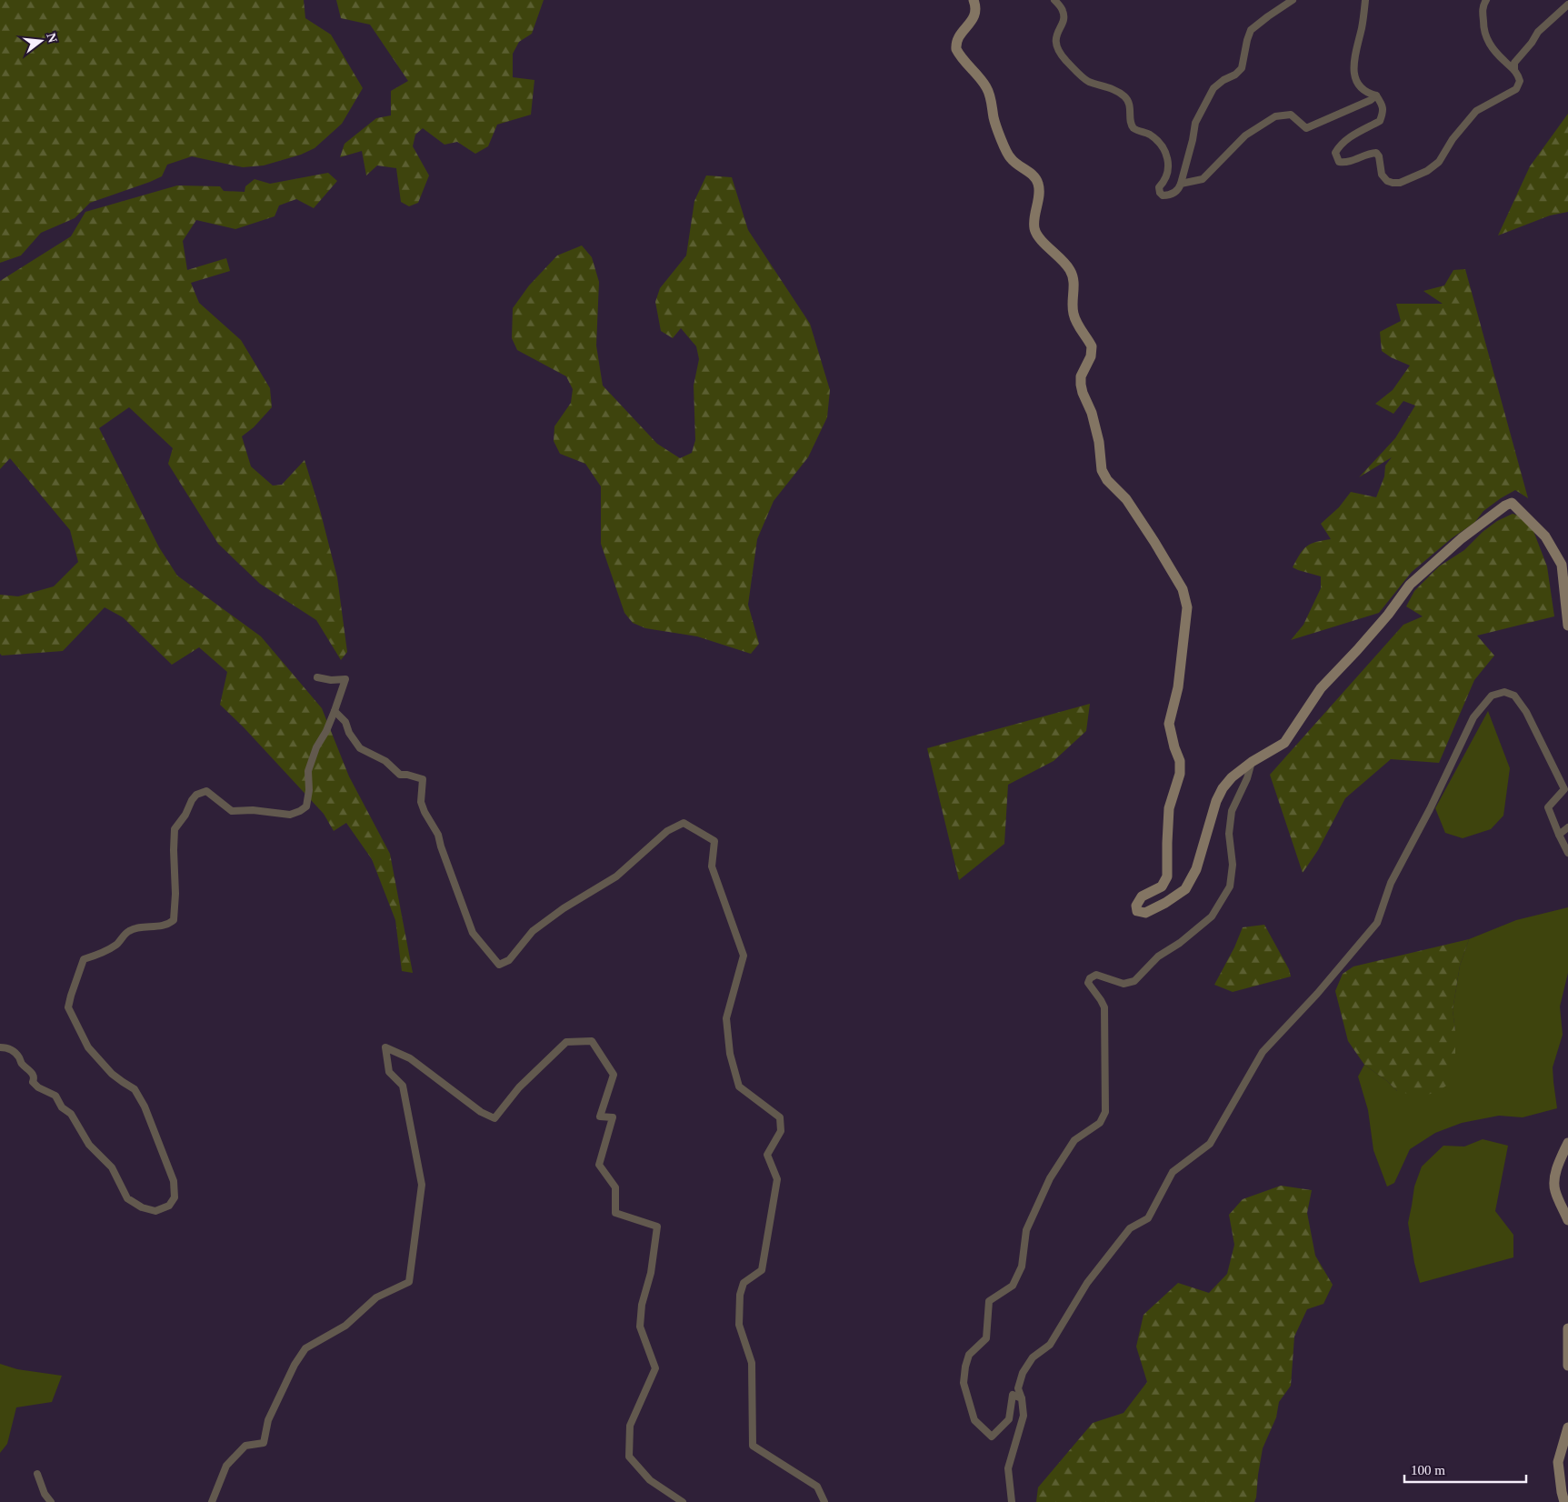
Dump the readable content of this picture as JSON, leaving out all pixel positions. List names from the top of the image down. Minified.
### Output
{"scale_bar":"100 m","north":"right"}
